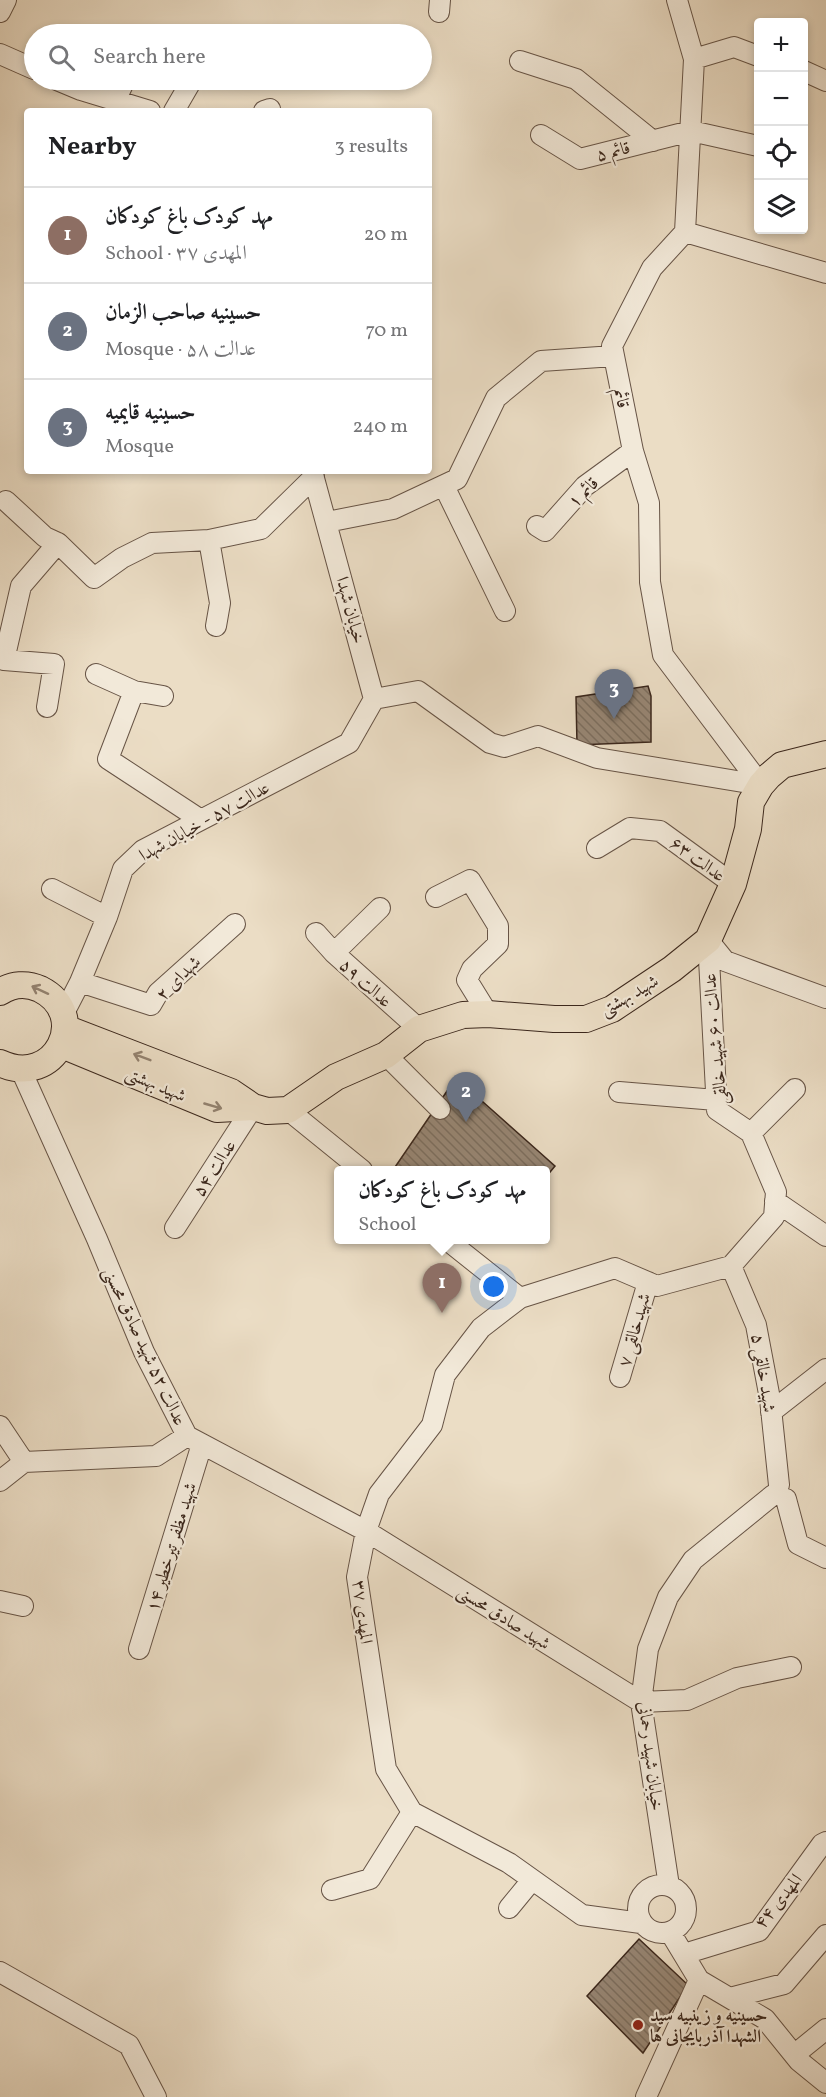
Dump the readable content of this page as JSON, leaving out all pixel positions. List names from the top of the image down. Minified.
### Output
{"streets":{"main road":["شهید بهشتی"],"street":["قائم ۵","قائم","قائم ۱","خیابان شهدا","عدالت ۵۷ - خیابان شهدا","عدالت ۶۳","شهدای ۲","عدالت ۵۹","عدالت ۶۰ شهید خالقی","عدالت ۵۴","شهیدخالقی ۷","عدالت ۵۲ شهید صادق محسنی","شهید خالقی ۵","شهید مظفر تیرخطیر ۱۴","المهدی ۳۷","شهید صادق محسنی","خیابان شهید رحمانی","المهدی ۴۴"]},"crossings":[["قائم","قائم ۱"],["قائم","شهید بهشتی"],["خیابان شهدا","عدالت ۵۷ - خیابان شهدا"],["عدالت ۵۷ - خیابان شهدا","شهدای ۲"],["عدالت ۵۷ - خیابان شهدا","شهید بهشتی"],["عدالت ۶۳","شهید بهشتی"],["عدالت ۵۹","شهید بهشتی"],["شهید بهشتی","عدالت ۶۰ شهید خالقی"],["شهید بهشتی","عدالت ۵۴"],["شهیدخالقی ۷","المهدی ۳۷"],["عدالت ۵۲ شهید صادق محسنی","شهید مظفر تیرخطیر ۱۴"],["عدالت ۵۲ شهید صادق محسنی","المهدی ۳۷"],["عدالت ۵۲ شهید صادق محسنی","شهید صادق محسنی"],["شهید خالقی ۵","خیابان شهید رحمانی"],["المهدی ۳۷","شهید صادق محسنی"],["شهید صادق محسنی","خیابان شهید رحمانی"]],"places":["حسینیه و زینبیه سید الشهدا آذربایجانی ها"],"page":{"map_buttons":["+","−"],"search":"Search here","heading":["Nearby","3 results"],"list":[{"mark":"1","name":"مهد کودک باغ کودکان","note":"School · المهدی ۳۷","value":"20 m"},{"mark":"2","name":"حسینیه صاحب الزمان","note":"Mosque · عدالت ۵۸","value":"70 m"},{"mark":"3","name":"حسینیه قایمیه","note":"Mosque","value":"240 m"}],"pins":["3","2","1"],"popup":["مهد کودک باغ کودکان","School"]}}
